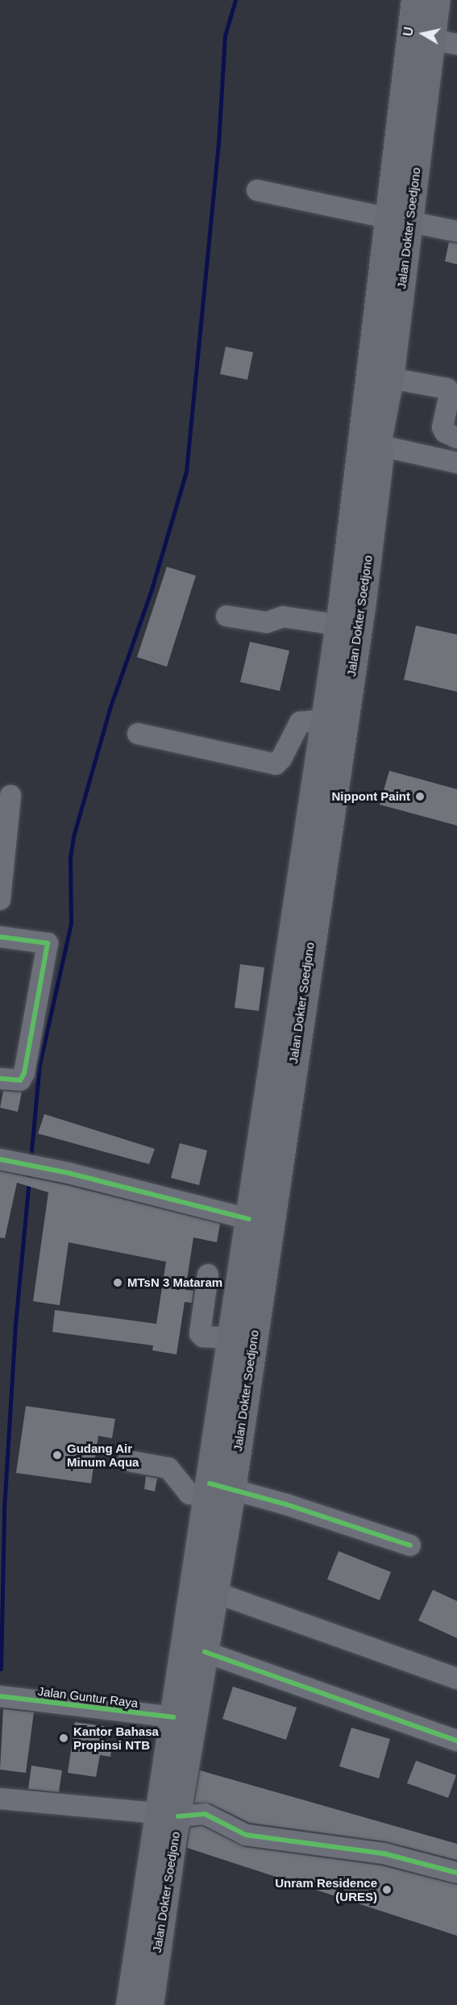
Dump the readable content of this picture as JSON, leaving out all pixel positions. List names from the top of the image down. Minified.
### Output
{"streets":{"highway":["Jalan Dokter Soedjono"],"street":["Jalan Guntur Raya"]},"crossings":[["Jalan Dokter Soedjono","Jalan Guntur Raya"]],"places":["Nippont Paint","MTsN 3 Mataram","Gudang Air Minum Aqua","Kantor Bahasa Propinsi NTB","Unram Residence (URES)"],"north":"left"}
